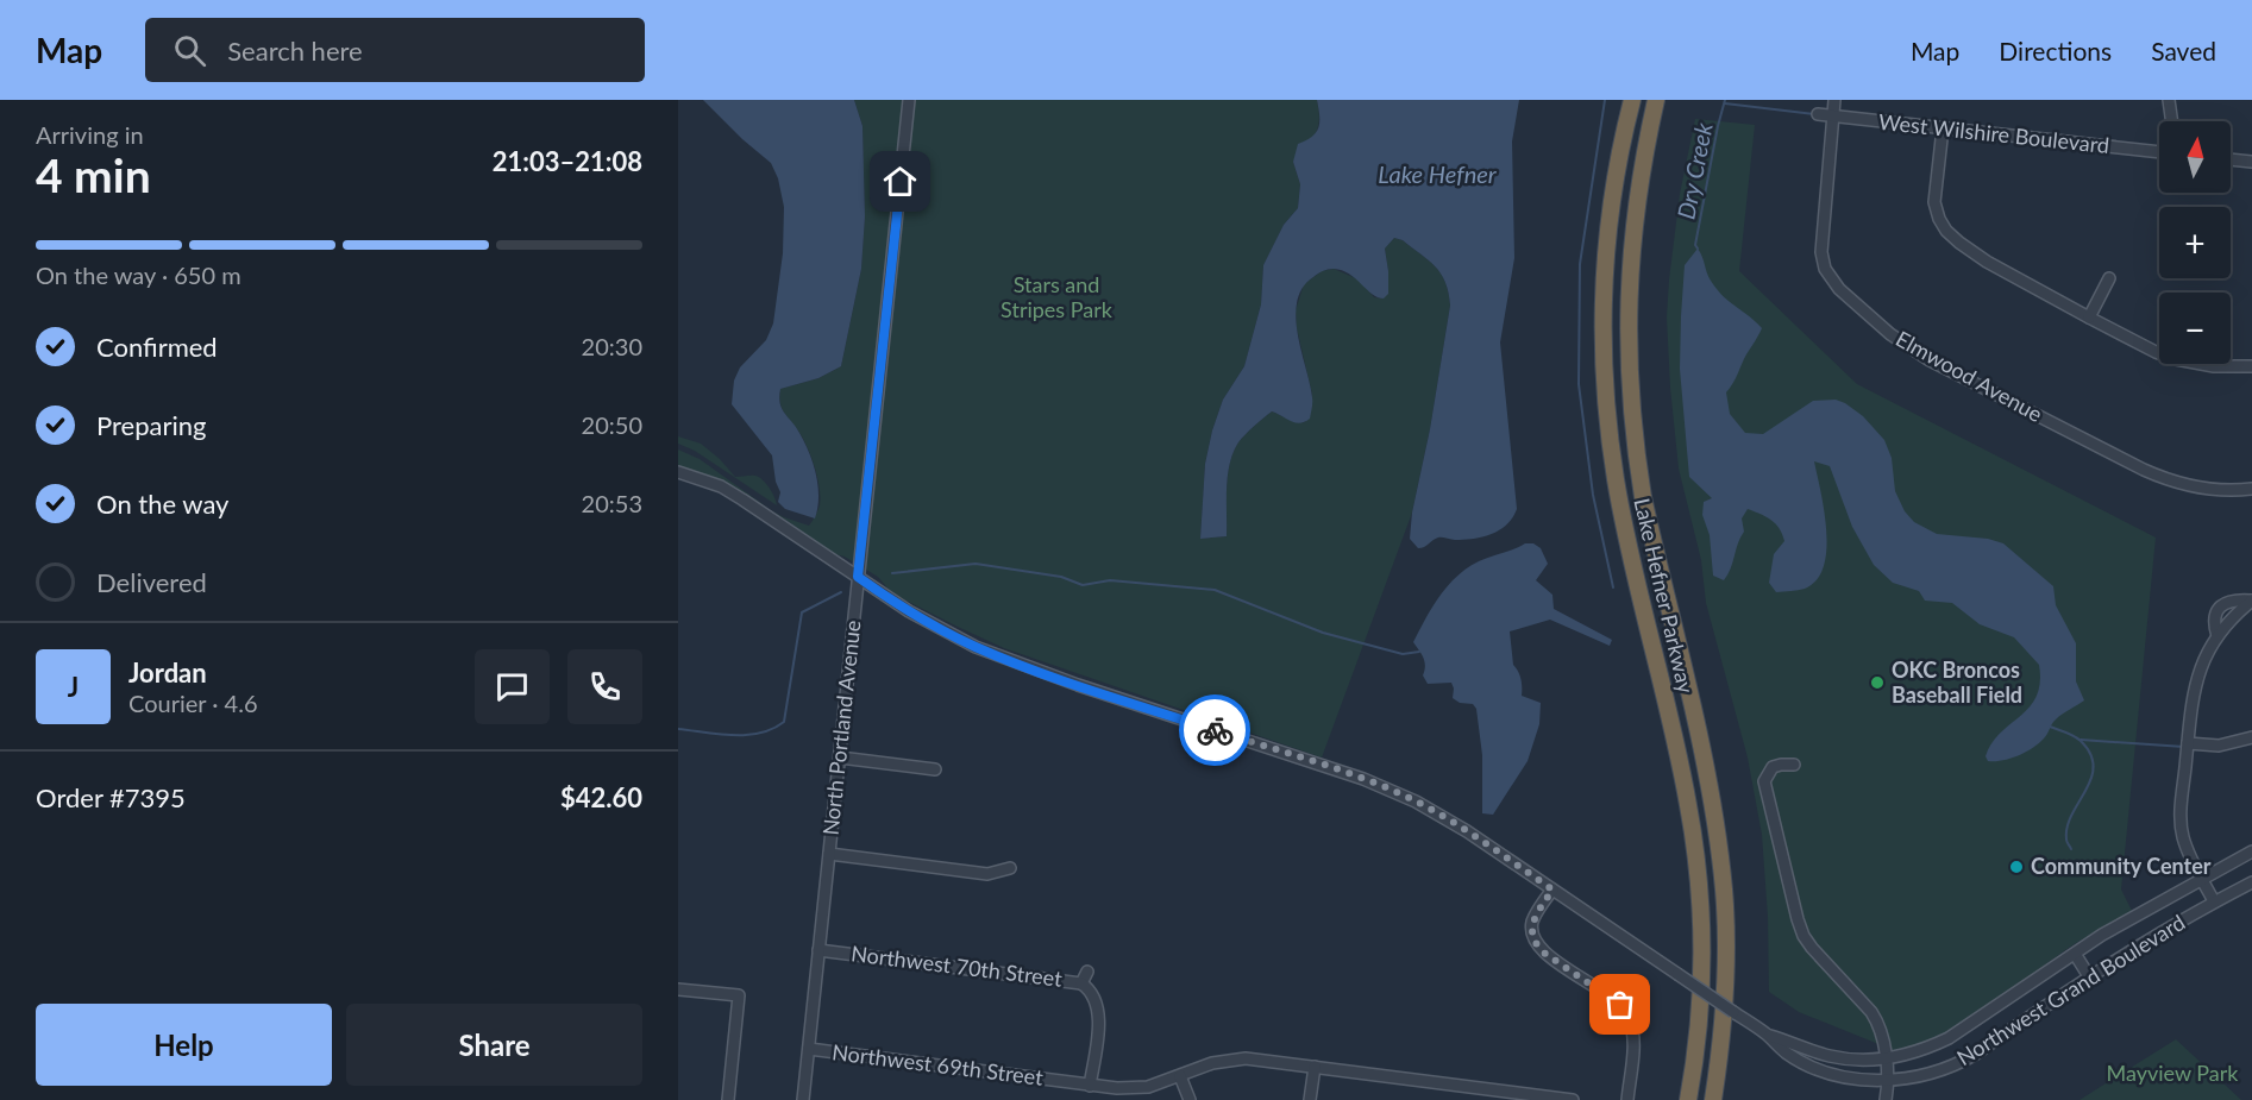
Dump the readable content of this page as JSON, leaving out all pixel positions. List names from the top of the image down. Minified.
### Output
{"streets":{"highway":["Lake Hefner Parkway"],"street":["West Wilshire Boulevard","Elmwood Avenue","North Portland Avenue","Northwest 70th Street","Northwest Grand Boulevard","Northwest 69th Street"]},"crossings":[["West Wilshire Boulevard","Elmwood Avenue"],["North Portland Avenue","Northwest 70th Street"],["North Portland Avenue","Northwest Grand Boulevard"],["North Portland Avenue","Northwest 69th Street"]],"water":["Dry Creek","Lake Hefner"],"parks":["Stars and Stripes Park","Mayview Park"],"places":["OKC Broncos Baseball Field","Community Center"],"north":"top","page":{"header":"Map","search":"Search here","nav":["Map","Directions","Saved"],"heading":["4 min","Arriving in","21:03–21:08"],"panel":["Jordan","Courier · 4.6","Order #7395","$42.60"],"map_buttons":["+","−"],"bar":"On the way · 650 m","list":[["Confirmed","20:30"],["Preparing","20:50"],["On the way","20:53"],"Delivered"],"round":"J","buttons":["Help","Share"]}}
